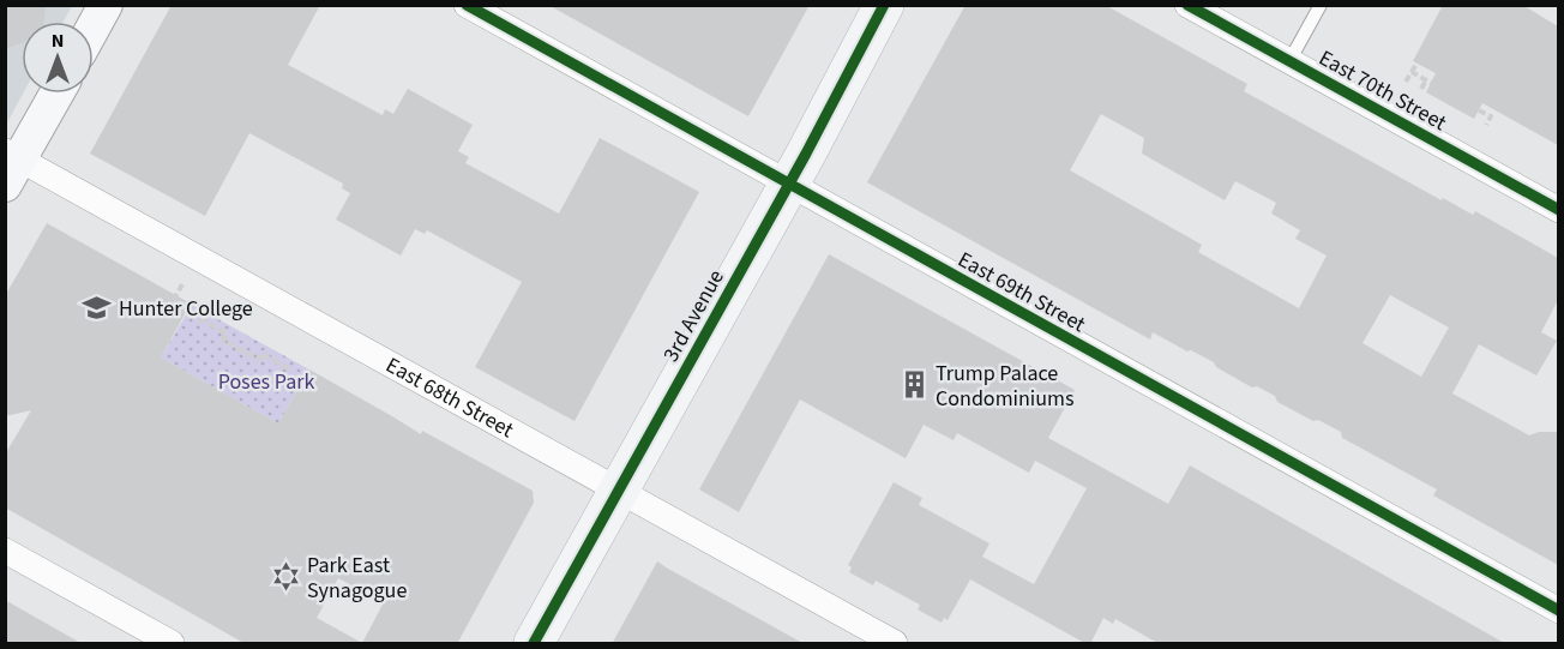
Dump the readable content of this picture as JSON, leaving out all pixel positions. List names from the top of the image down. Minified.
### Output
{"streets":{"main road":["3rd Avenue"],"street":["East 70th Street","East 69th Street","East 68th Street"]},"crossings":[["East 69th Street","3rd Avenue"],["3rd Avenue","East 68th Street"]],"parks":["Poses Park"],"places":{"school or university":["Hunter College"],"building":["Trump Palace Condominiums"],"synagogue":["Park East Synagogue"]},"north":"top"}
